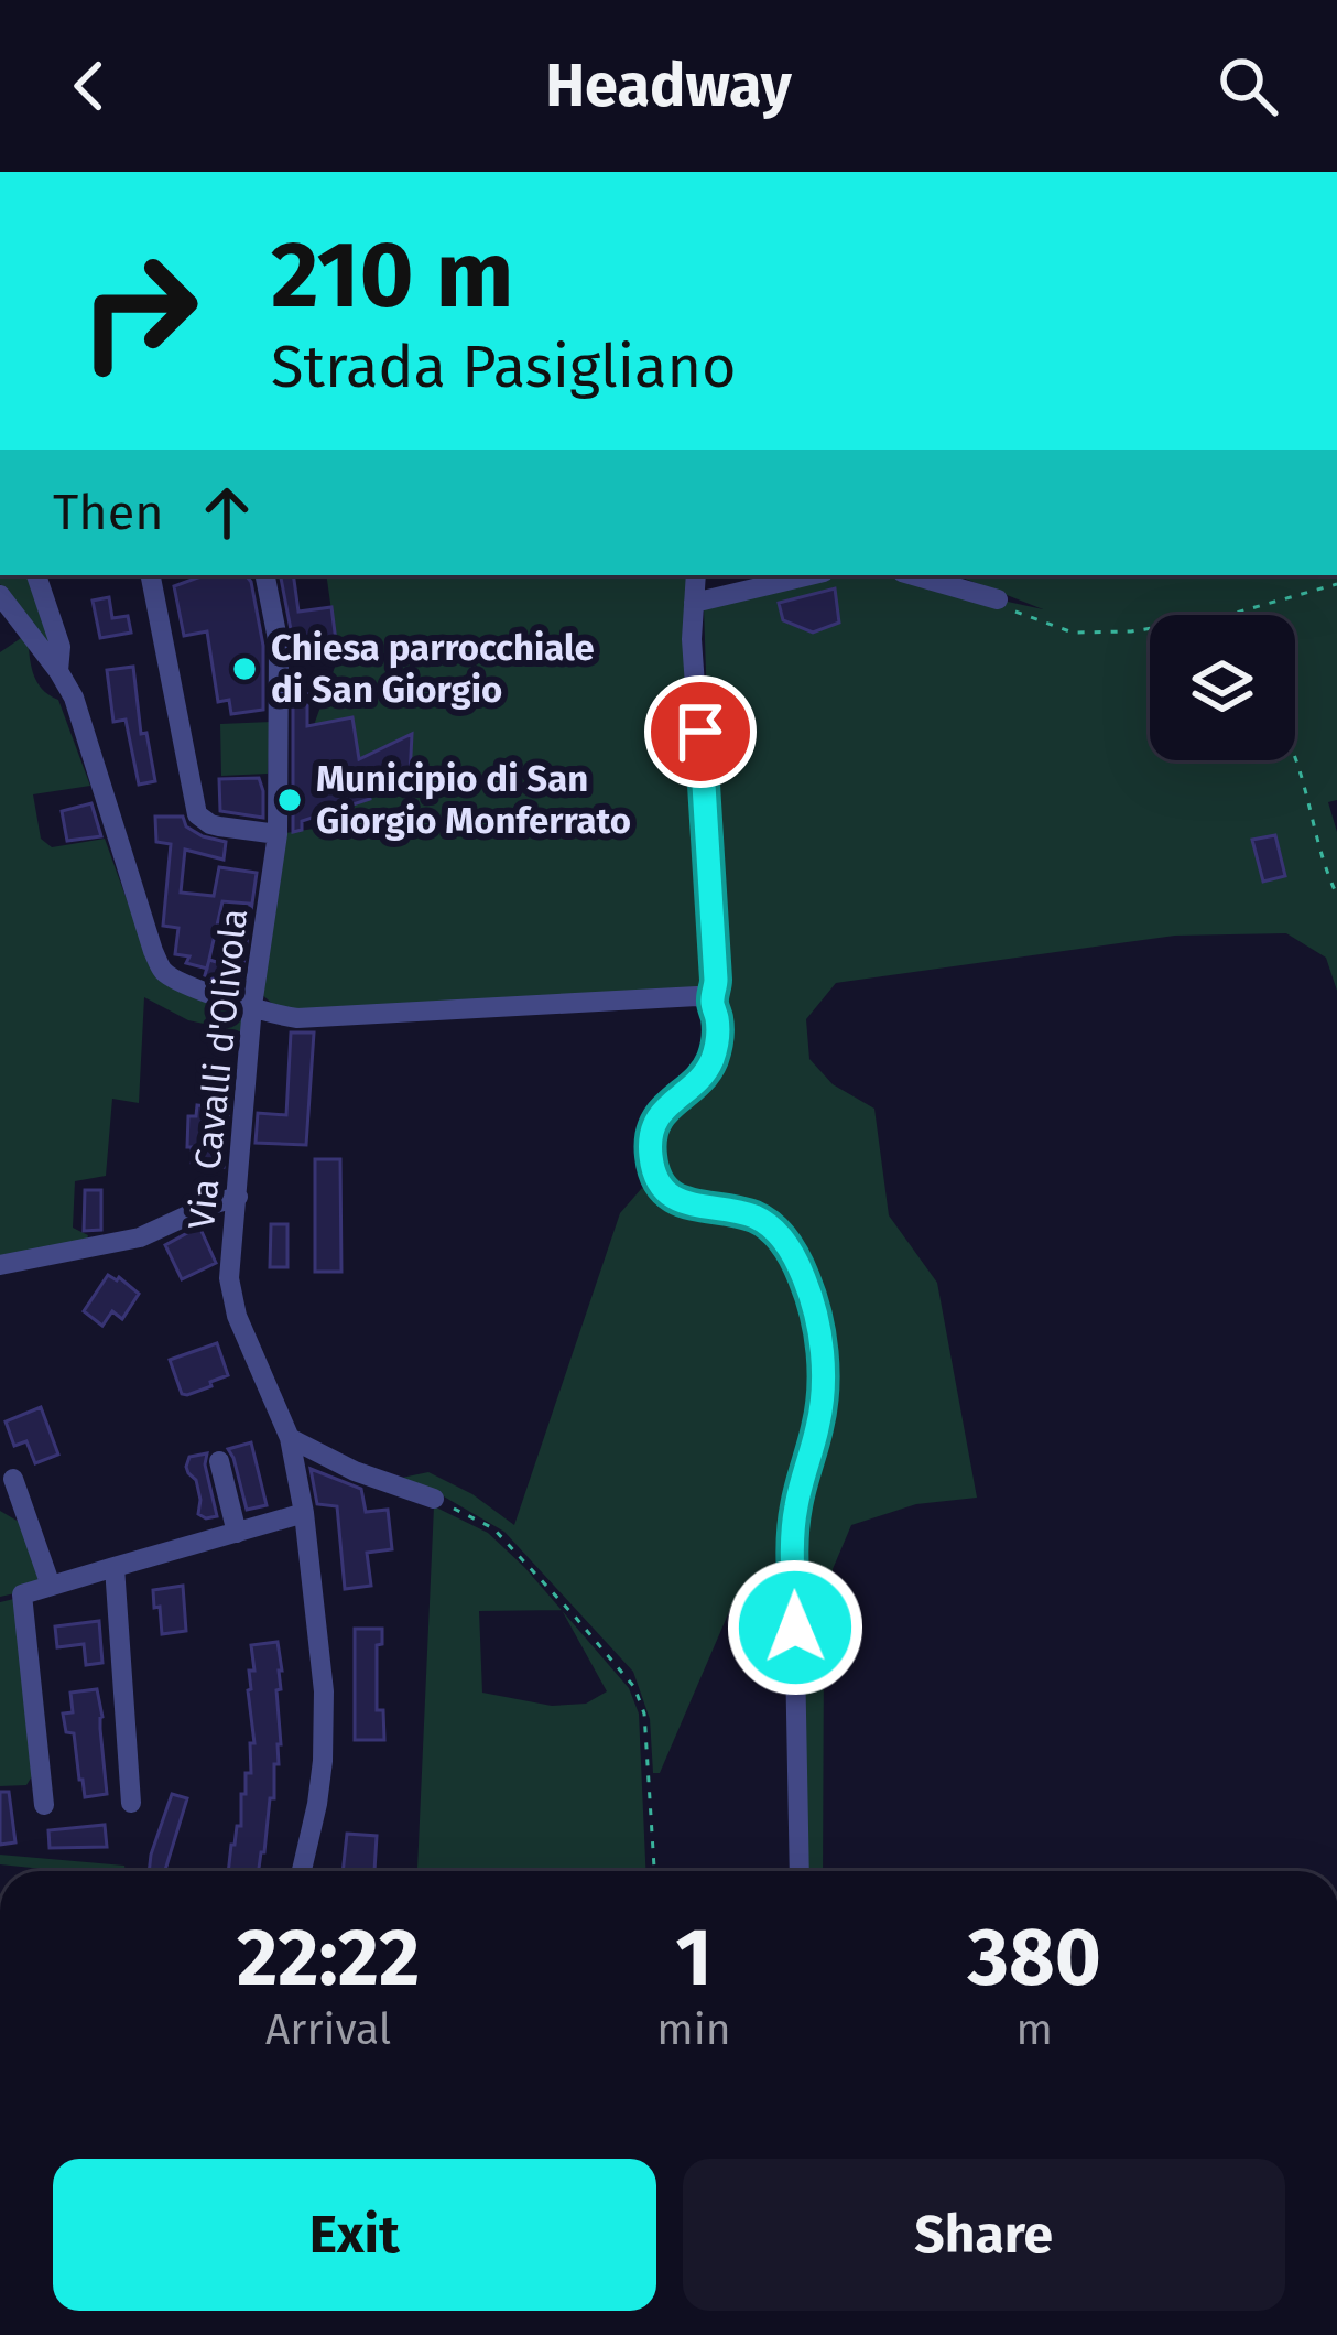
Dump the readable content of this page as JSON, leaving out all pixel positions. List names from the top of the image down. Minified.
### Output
{"streets":{"street":["Via Cavalli d'Olivola"]},"places":["Chiesa parrocchiale di San Giorgio","Municipio di San Giorgio Monferrato"],"page":{"header":"Headway","turn":["210 m","Strada Pasigliano"],"then":"Then","eta":["22:22","Arrival","1","min","380","m"],"buttons":["Exit","Share"]}}
